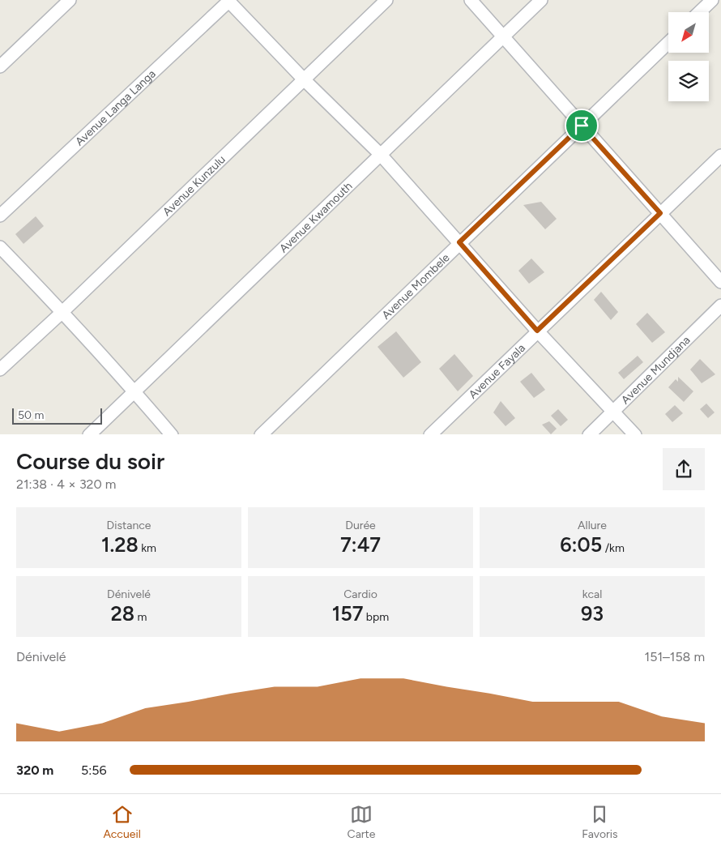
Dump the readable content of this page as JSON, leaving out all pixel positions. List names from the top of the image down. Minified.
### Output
{"streets":{"street":["Avenue Langa Langa","Avenue Kunzulu","Avenue Kwamouth","Avenue Mombele","Avenue Fayala","Avenue Mundjana"]},"scale_bar":"50 m","north":"bottom left","page":{"scale":"50 m","heading":["Course du soir","21:38 · 4 × 320 m"],"stats":[["Distance","1.28 km"],["Durée","7:47"],["Allure","6:05 /km"],["Dénivelé","28 m"],["Cardio","157 bpm"],["kcal","93"]],"chart":["Dénivelé","151–158 m"],"list":[{"name":"320 m","note":"5:56"}],"tabs":["Accueil","Carte","Favoris"]}}
